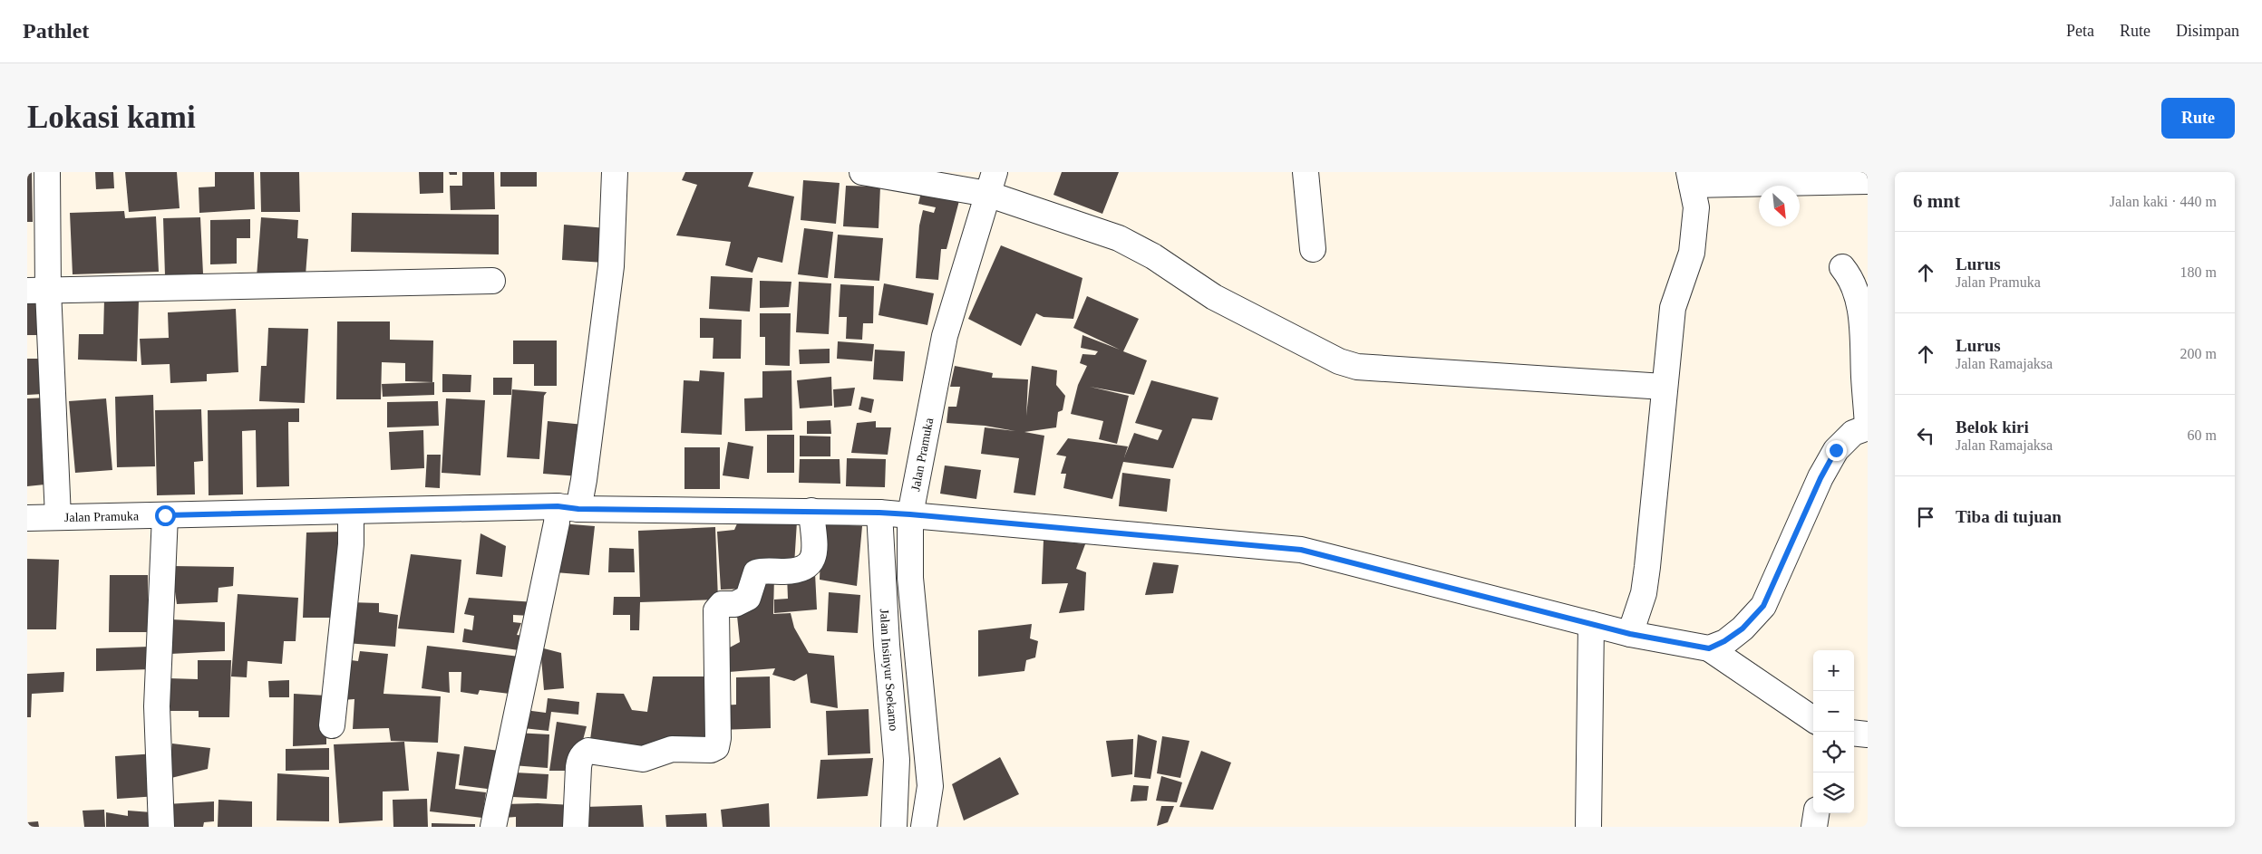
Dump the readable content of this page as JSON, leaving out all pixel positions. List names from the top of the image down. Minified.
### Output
{"streets":{"street":["Jalan Pramuka","Jalan Insinyur Soekarno"]},"crossings":[["Jalan Pramuka","Jalan Insinyur Soekarno"]],"north":"bottom right","page":{"header":"Pathlet","nav":["Peta","Rute","Disimpan"],"buttons":"Rute","title":"Lokasi kami","heading":["6 mnt","Jalan kaki · 440 m"],"list":[["Lurus","Jalan Pramuka","180 m"],["Lurus","Jalan Ramajaksa","200 m"],["Belok kiri","Jalan Ramajaksa","60 m"],"Tiba di tujuan"],"map_buttons":["+","−"]}}
